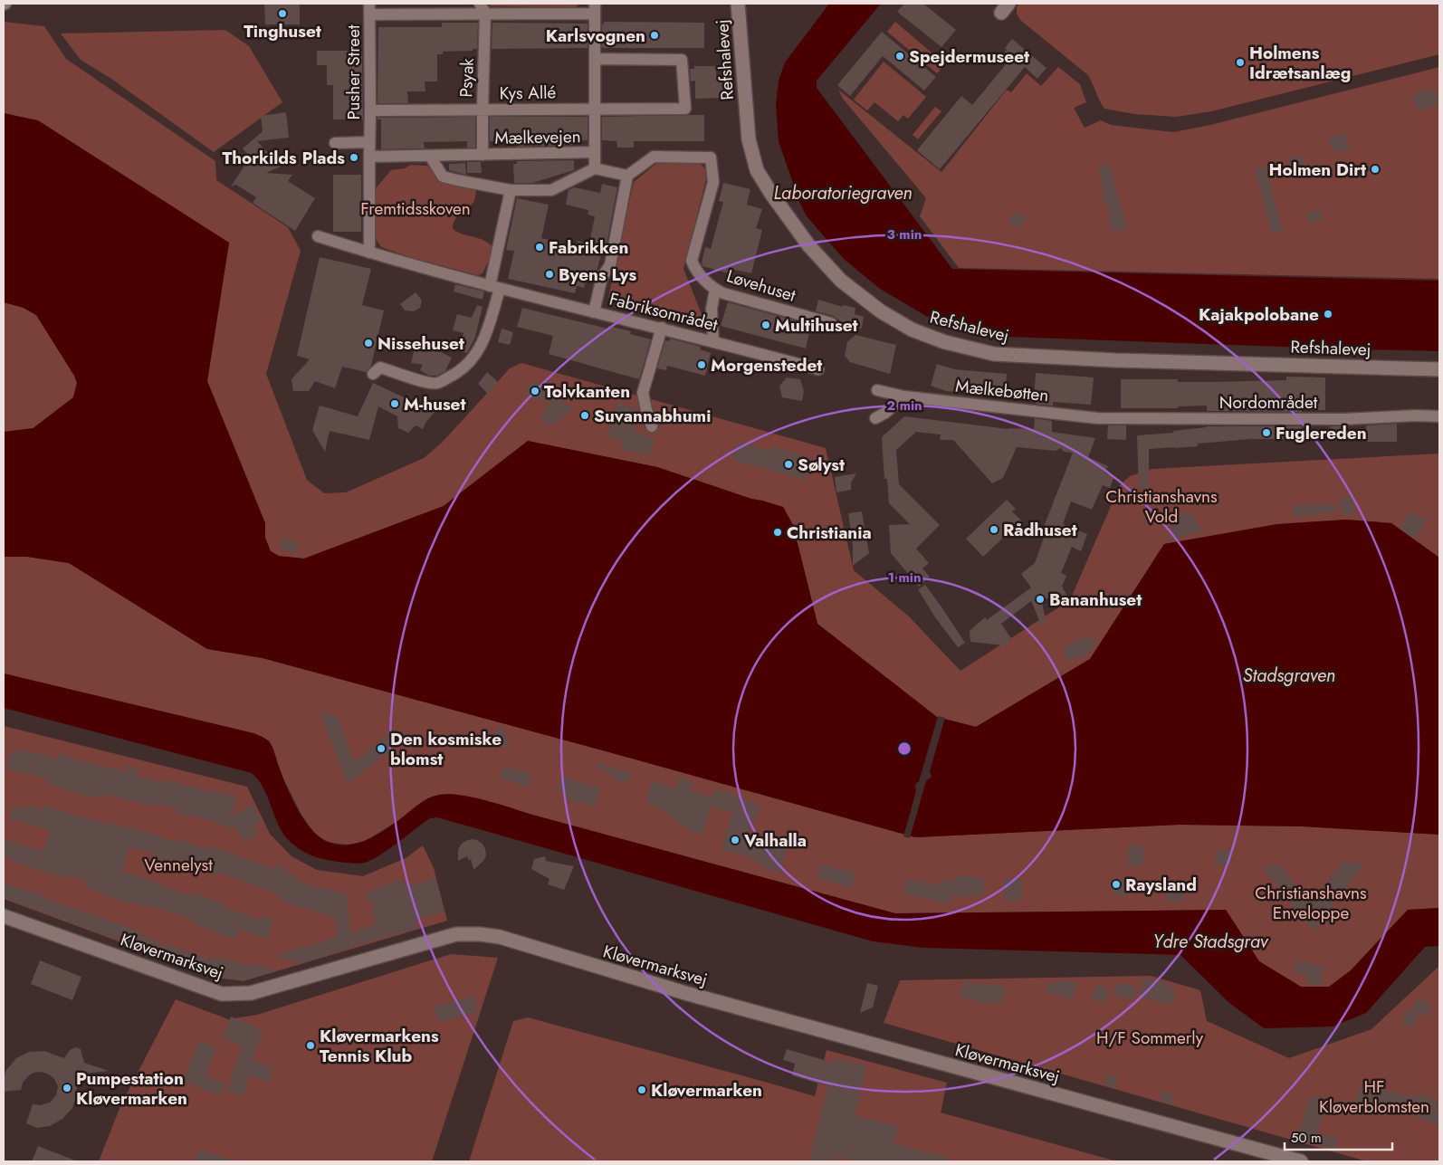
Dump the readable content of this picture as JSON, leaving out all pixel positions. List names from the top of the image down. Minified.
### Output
{"streets":{"street":["Refshalevej","Pusher Street","Psyak","Kys Allé","Mælkevejen","Løvehuset","Fabriksområdet","Mælkebøtten","Nordområdet","Kløvermarksvej"]},"crossings":[["Pusher Street","Kys Allé"],["Psyak","Kys Allé"],["Psyak","Mælkevejen"],["Mælkebøtten","Nordområdet"]],"water":["Laboratoriegraven","Stadsgraven","Ydre Stadsgrav"],"parks":["Fremtidsskoven","Christianshavns Vold","Vennelyst","Christianshavns Enveloppe","H/F Sommerly","HF Kløverblomsten"],"places":["Tinghuset","Karlsvognen","Spejdermuseet","Holmens Idrætsanlæg","Thorkilds Plads","Holmen Dirt","Fabrikken","Byens Lys","Kajakpolobane","Multihuset","Nissehuset","Morgenstedet","Tolvkanten","M-huset","Suvannabhumi","Fuglereden","Sølyst","Rådhuset","Christiania","Bananhuset","Den kosmiske blomst","Valhalla","Raysland","Kløvermarkens Tennis Klub","Pumpestation Kløvermarken","Kløvermarken"],"scale_bar":"50 m","rings":["3 min","2 min","1 min"]}
